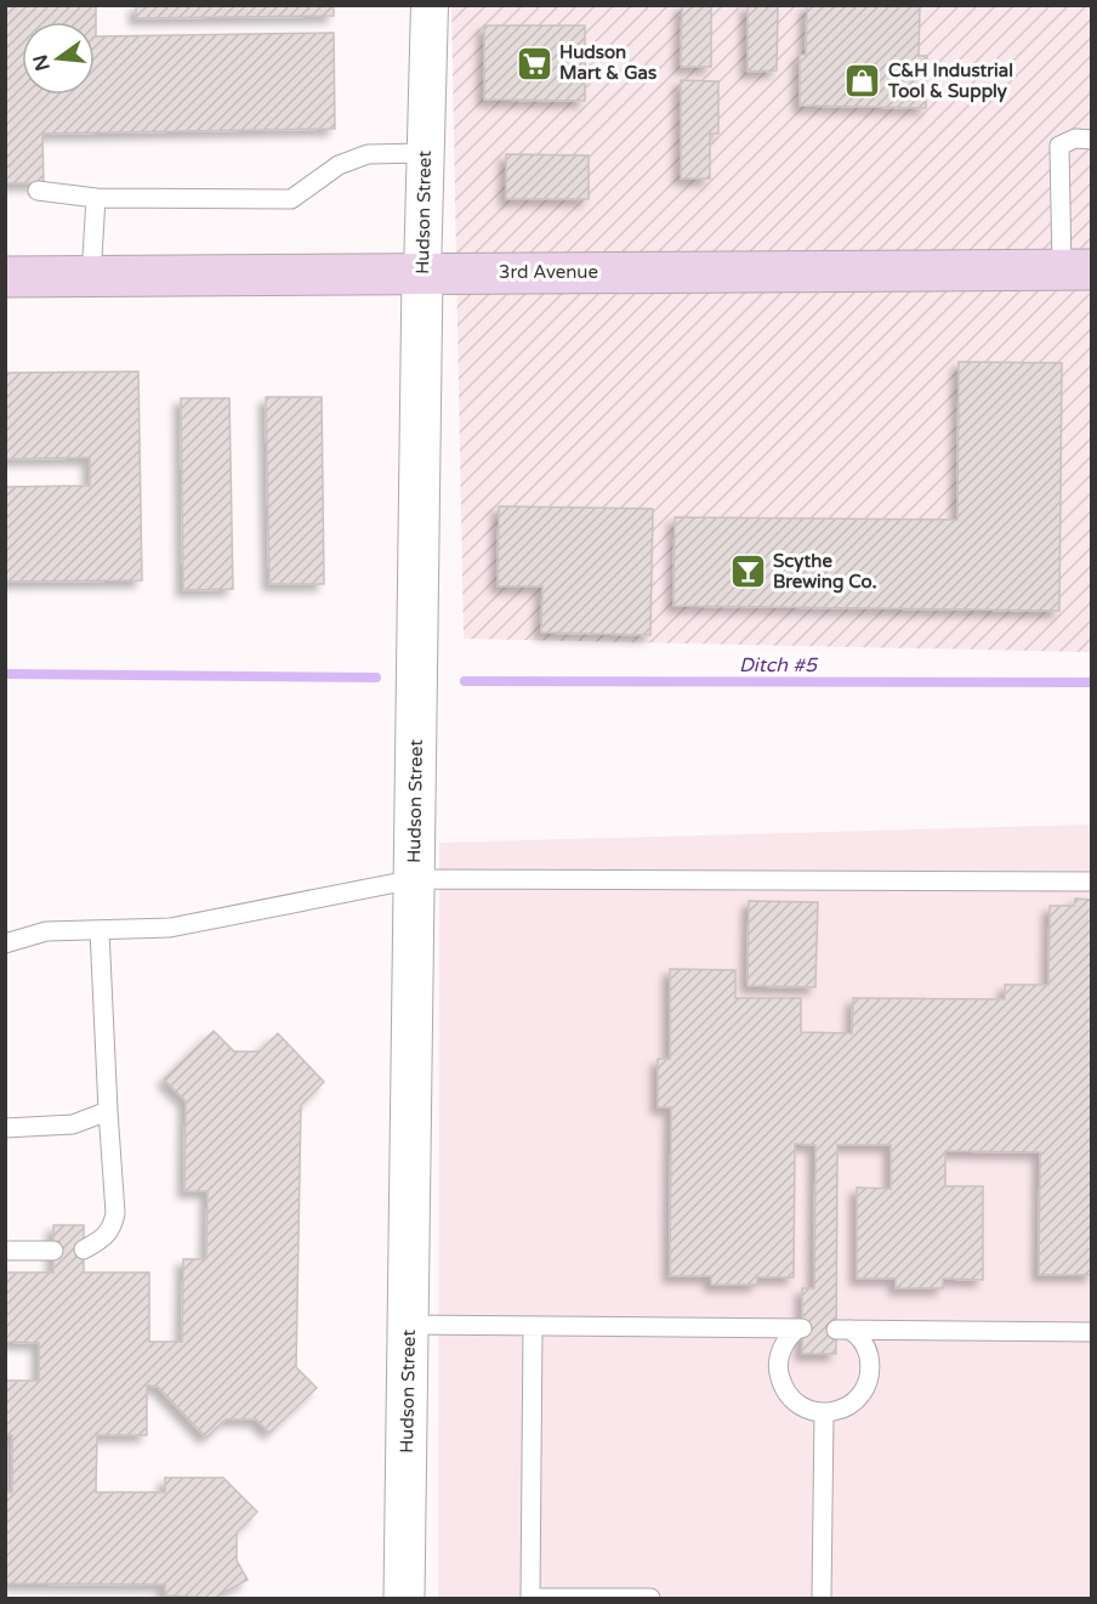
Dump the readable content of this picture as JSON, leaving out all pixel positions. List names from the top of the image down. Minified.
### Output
{"streets":{"main road":["3rd Avenue"],"street":["Hudson Street"]},"crossings":[["Hudson Street","3rd Avenue"]],"water":["Ditch #5"],"places":{"supermarket":["Hudson Mart & Gas"],"shop":["C&H Industrial Tool & Supply"],"bar":["Scythe Brewing Co."]},"north":"left"}
